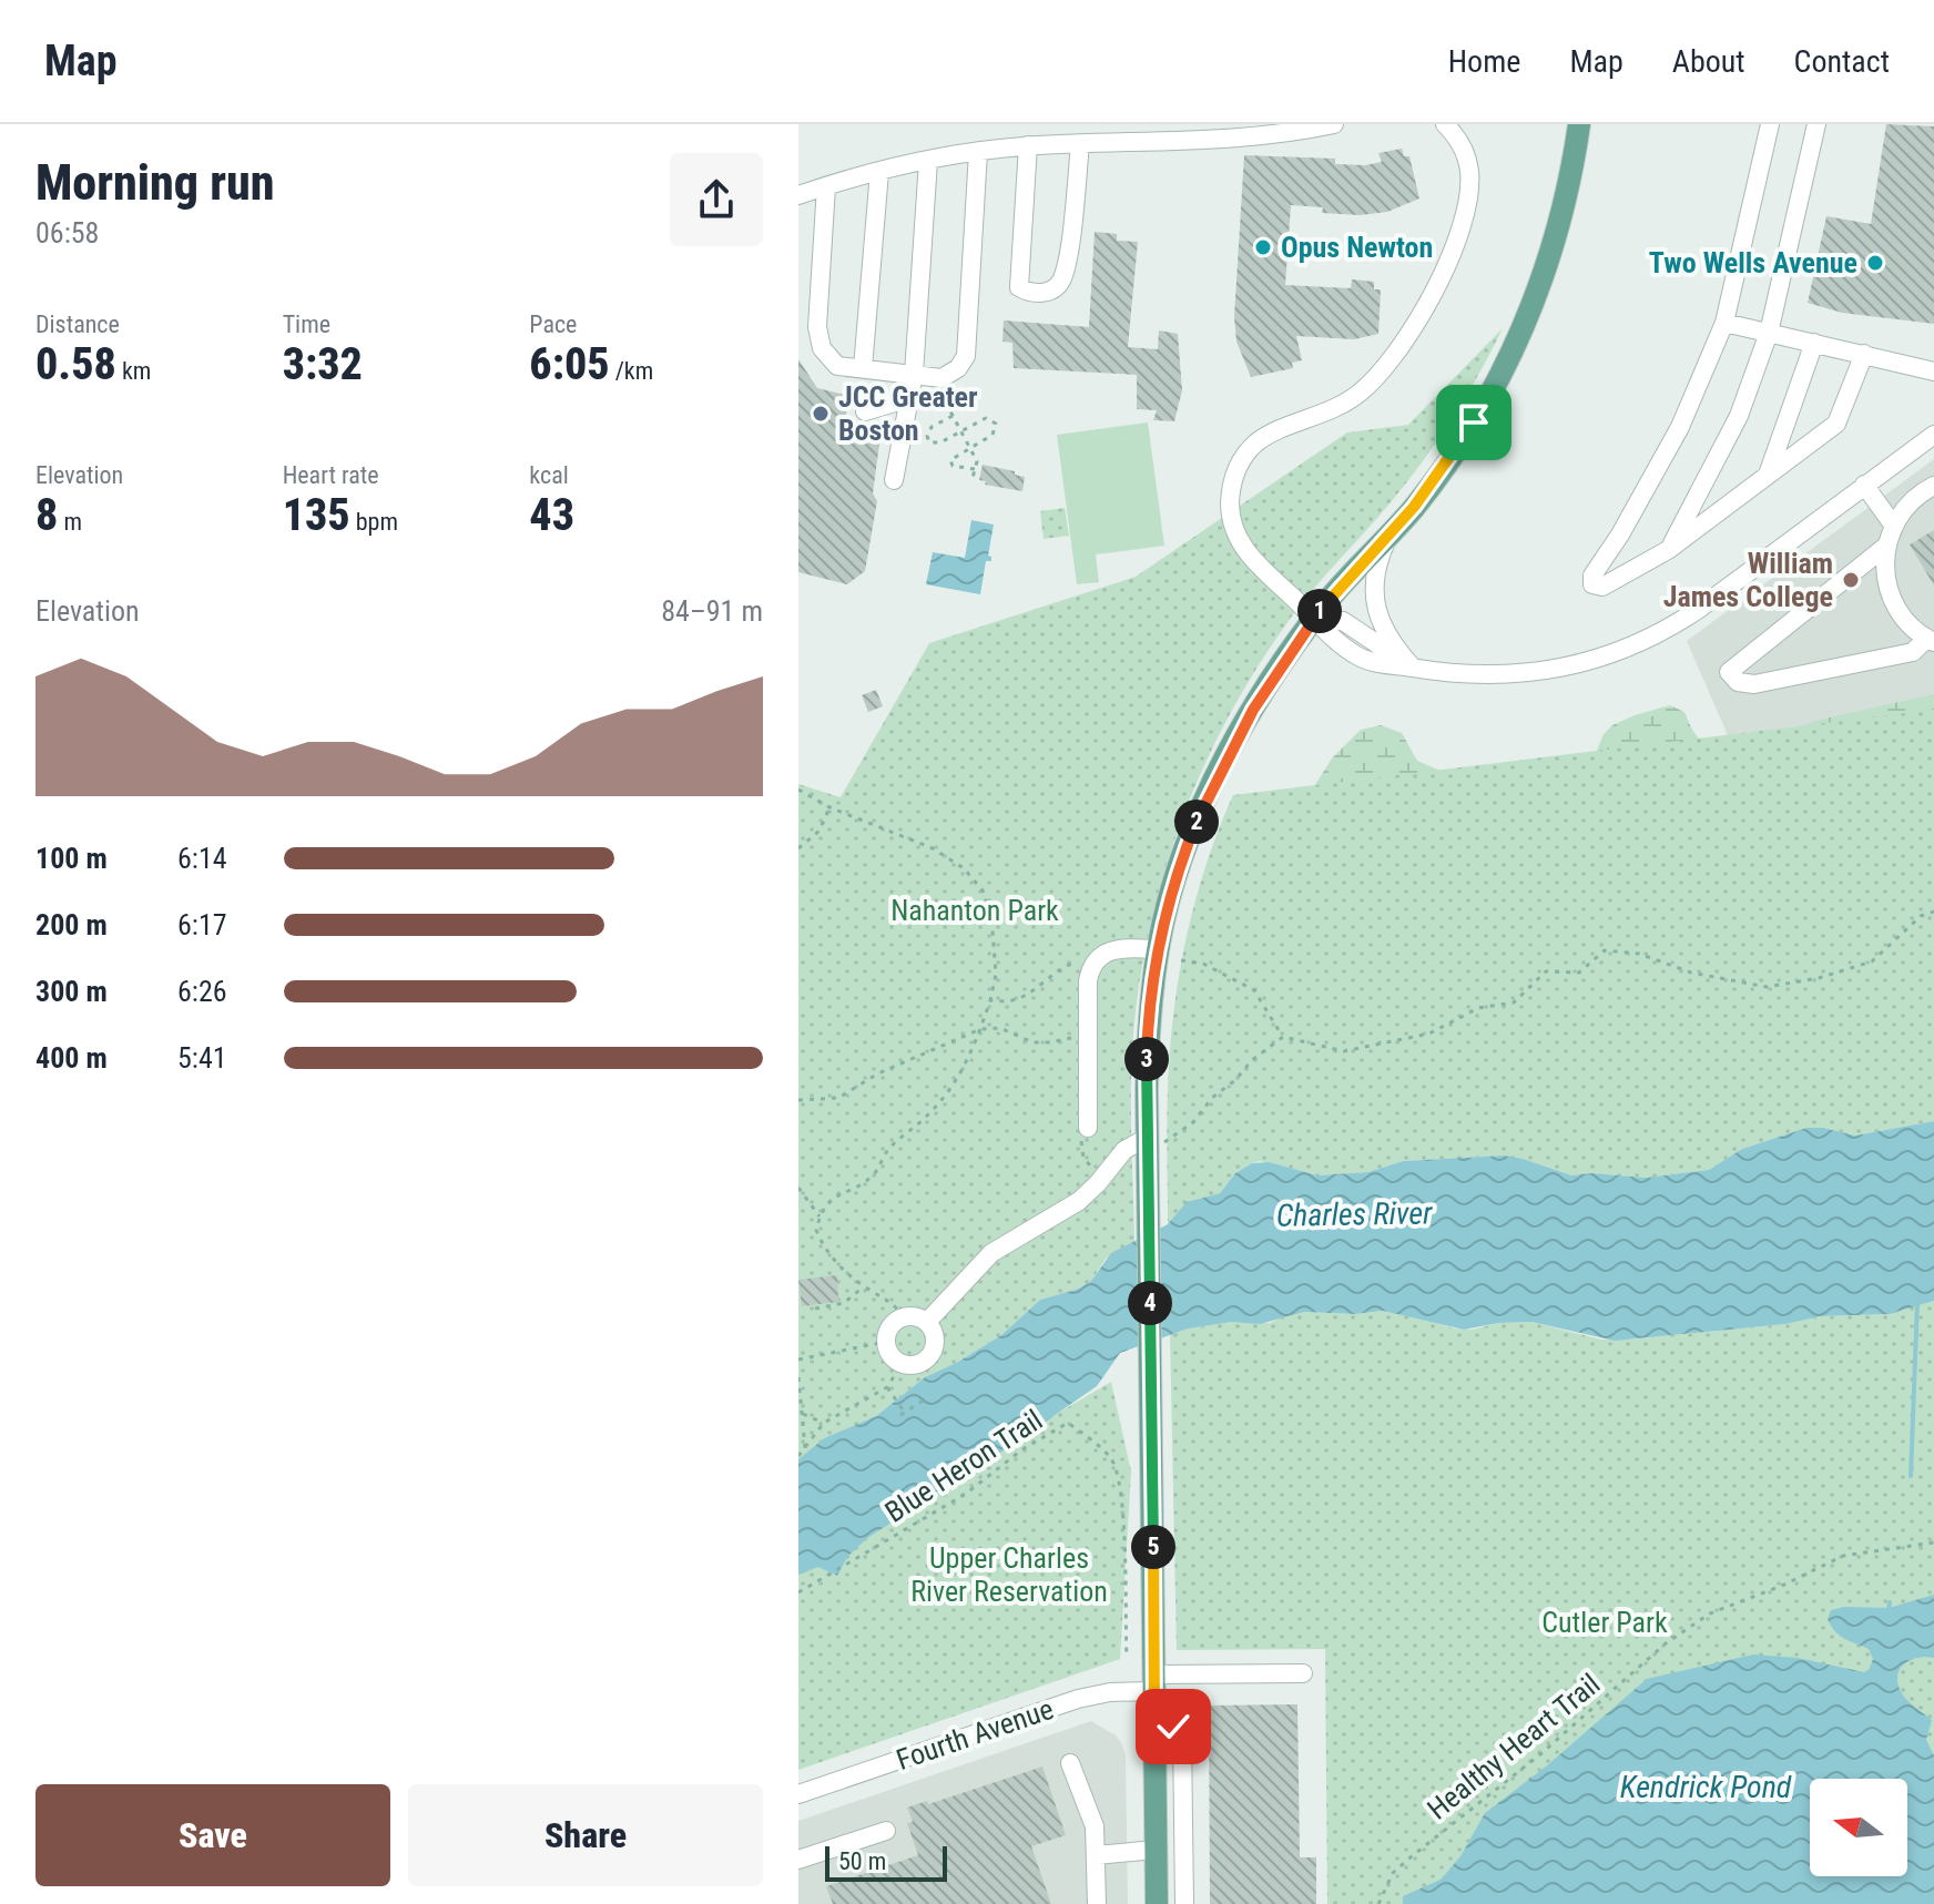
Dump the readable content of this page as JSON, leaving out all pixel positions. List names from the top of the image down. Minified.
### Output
{"streets":{"street":["Fourth Avenue"],"path":["Blue Heron Trail","Healthy Heart Trail"]},"water":["Charles River","Kendrick Pond"],"parks":["Nahanton Park","Upper Charles River Reservation","Cutler Park"],"places":["Opus Newton","Two Wells Avenue","JCC Greater Boston","William James College"],"scale_bar":"50 m","north":"left","page":{"header":"Map","nav":["Home","Map","About","Contact"],"heading":["Morning run","06:58"],"stats":[["Distance","0.58 km"],["Time","3:32"],["Pace","6:05 /km"],["Elevation","8 m"],["Heart rate","135 bpm"],["kcal","43"]],"chart":["Elevation","84–91 m"],"pins":["1","2","3","4","5"],"list":[{"name":"100 m","note":"6:14"},{"name":"200 m","note":"6:17"},{"name":"300 m","note":"6:26"},{"name":"400 m","note":"5:41"}],"buttons":["Save","Share"],"scale":"50 m"}}
